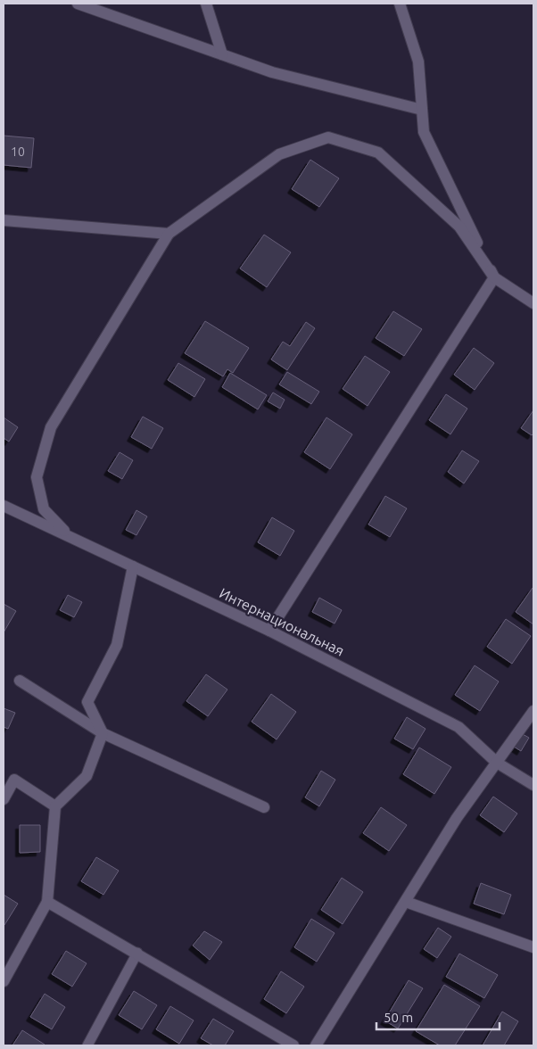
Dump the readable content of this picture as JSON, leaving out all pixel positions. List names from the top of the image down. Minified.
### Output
{"streets":{"street":["Интернациональная"]},"house_numbers":["10"],"scale_bar":"50 m"}
